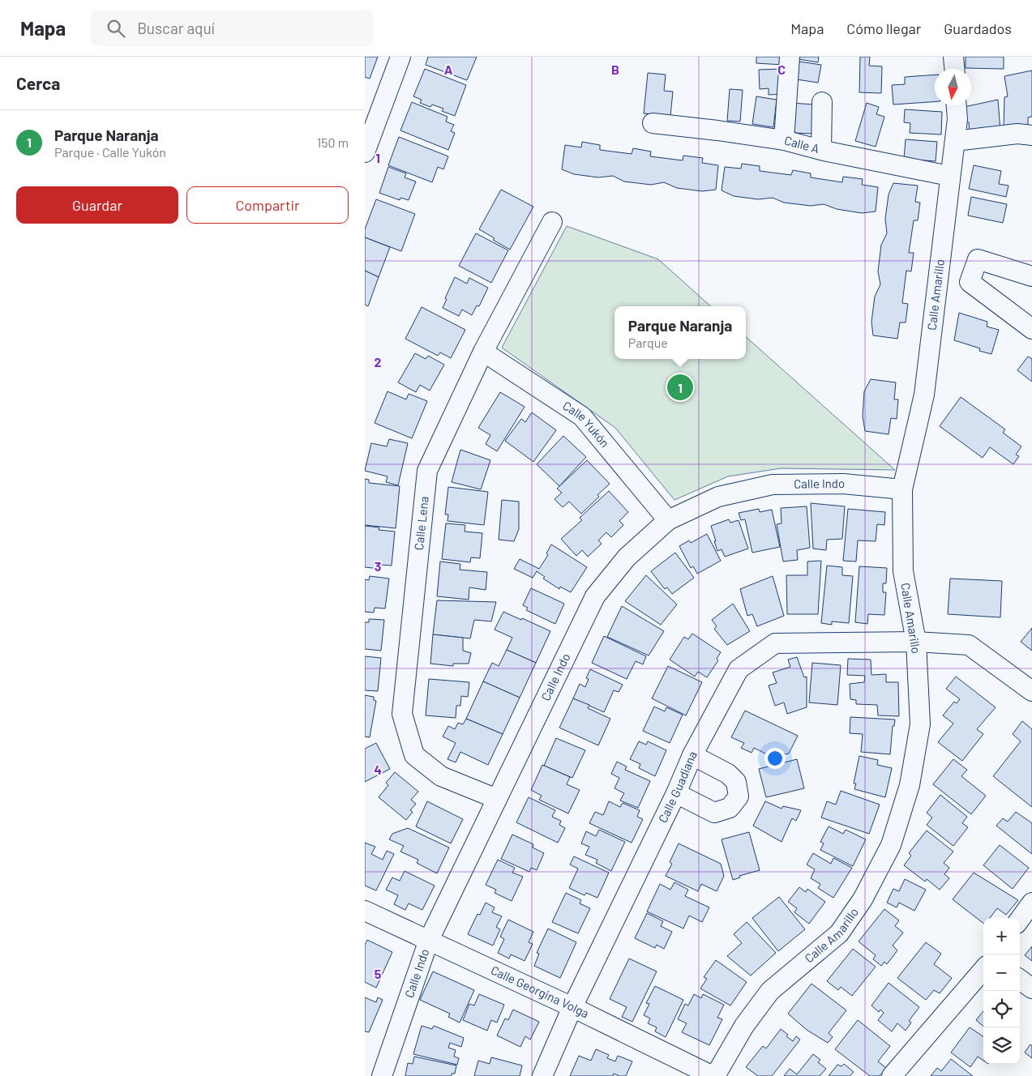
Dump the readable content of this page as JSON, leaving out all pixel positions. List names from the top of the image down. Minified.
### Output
{"streets":{"street":["Calle A","Calle Amarillo","Calle Yukón","Calle Indo","Calle Lena","Calle Guadiana","Calle Georgina Volga"]},"crossings":[["Calle A","Calle Amarillo"],["Calle Amarillo","Calle Indo"],["Calle Amarillo","Calle Guadiana"],["Calle Amarillo","Calle Georgina Volga"],["Calle Yukón","Calle Indo"],["Calle Yukón","Calle Lena"],["Calle Indo","Calle Lena"],["Calle Indo","Calle Georgina Volga"],["Calle Guadiana","Calle Georgina Volga"]],"north":"bottom","page":{"header":"Mapa","search":"Buscar aquí","nav":["Mapa","Cómo llegar","Guardados"],"heading":"Cerca","list":[{"mark":"1","name":"Parque Naranja","note":"Parque · Calle Yukón","value":"150 m"}],"buttons":["Guardar","Compartir"],"popup":["Parque Naranja","Parque"],"pins":"1","map_buttons":["+","−"]},"grid":{"columns":["A","B","C"],"rows":["1","2","3","4","5"]}}
